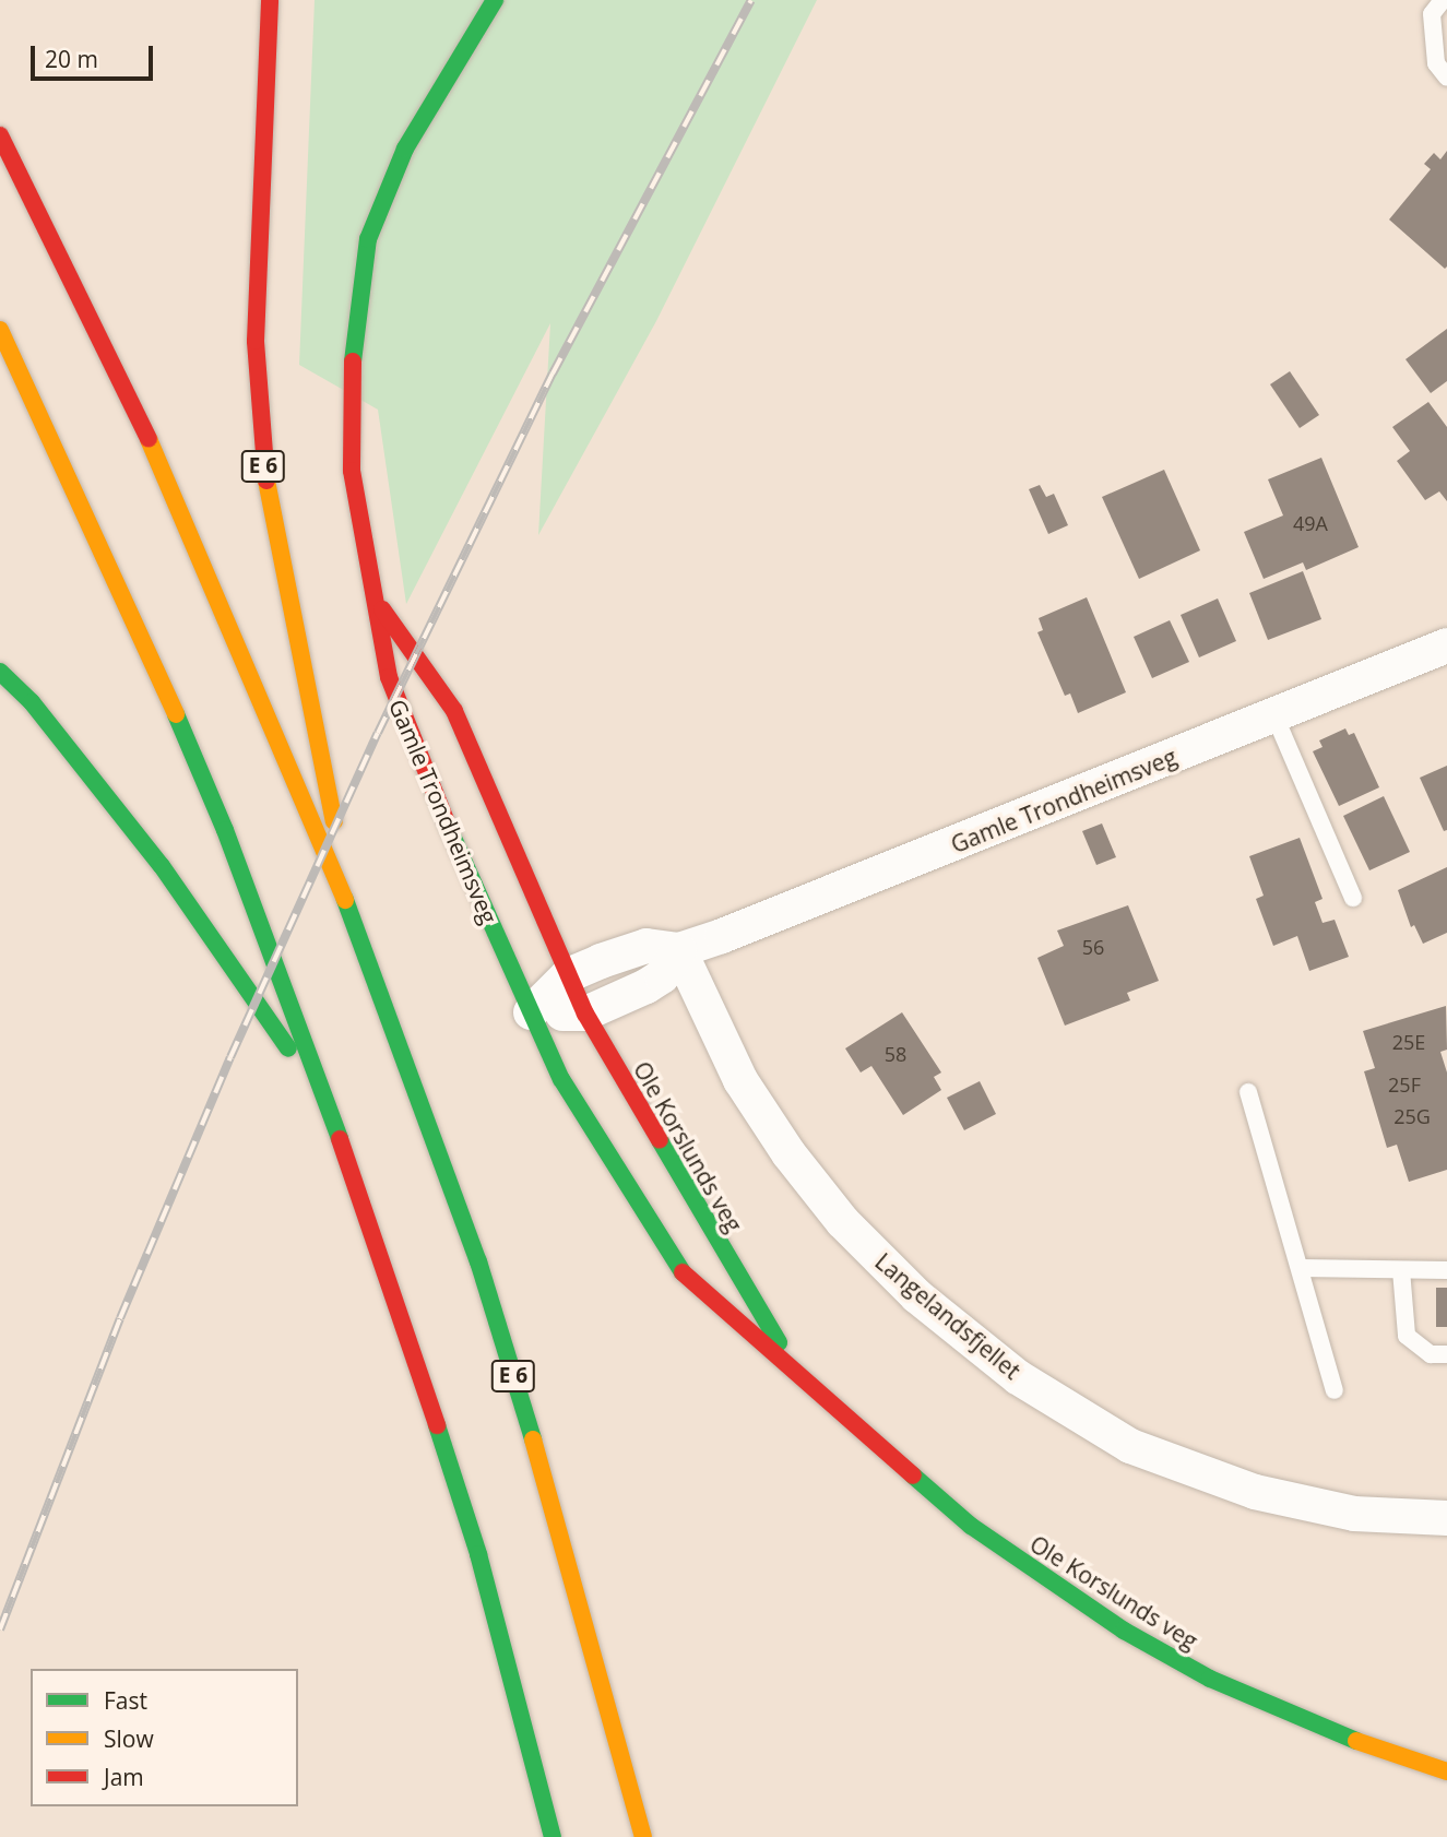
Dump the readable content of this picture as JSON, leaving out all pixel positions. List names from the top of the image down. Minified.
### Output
{"streets":{"main road":["E 6","Gamle Trondheimsveg","Ole Korslunds veg"],"street":["Langelandsfjellet"]},"crossings":[["Gamle Trondheimsveg","Ole Korslunds veg"],["Gamle Trondheimsveg","Langelandsfjellet"]],"house_numbers":["49A","56","25E","58","25F","25G"],"legend":["Fast","Slow","Jam"],"scale_bar":"20 m"}
